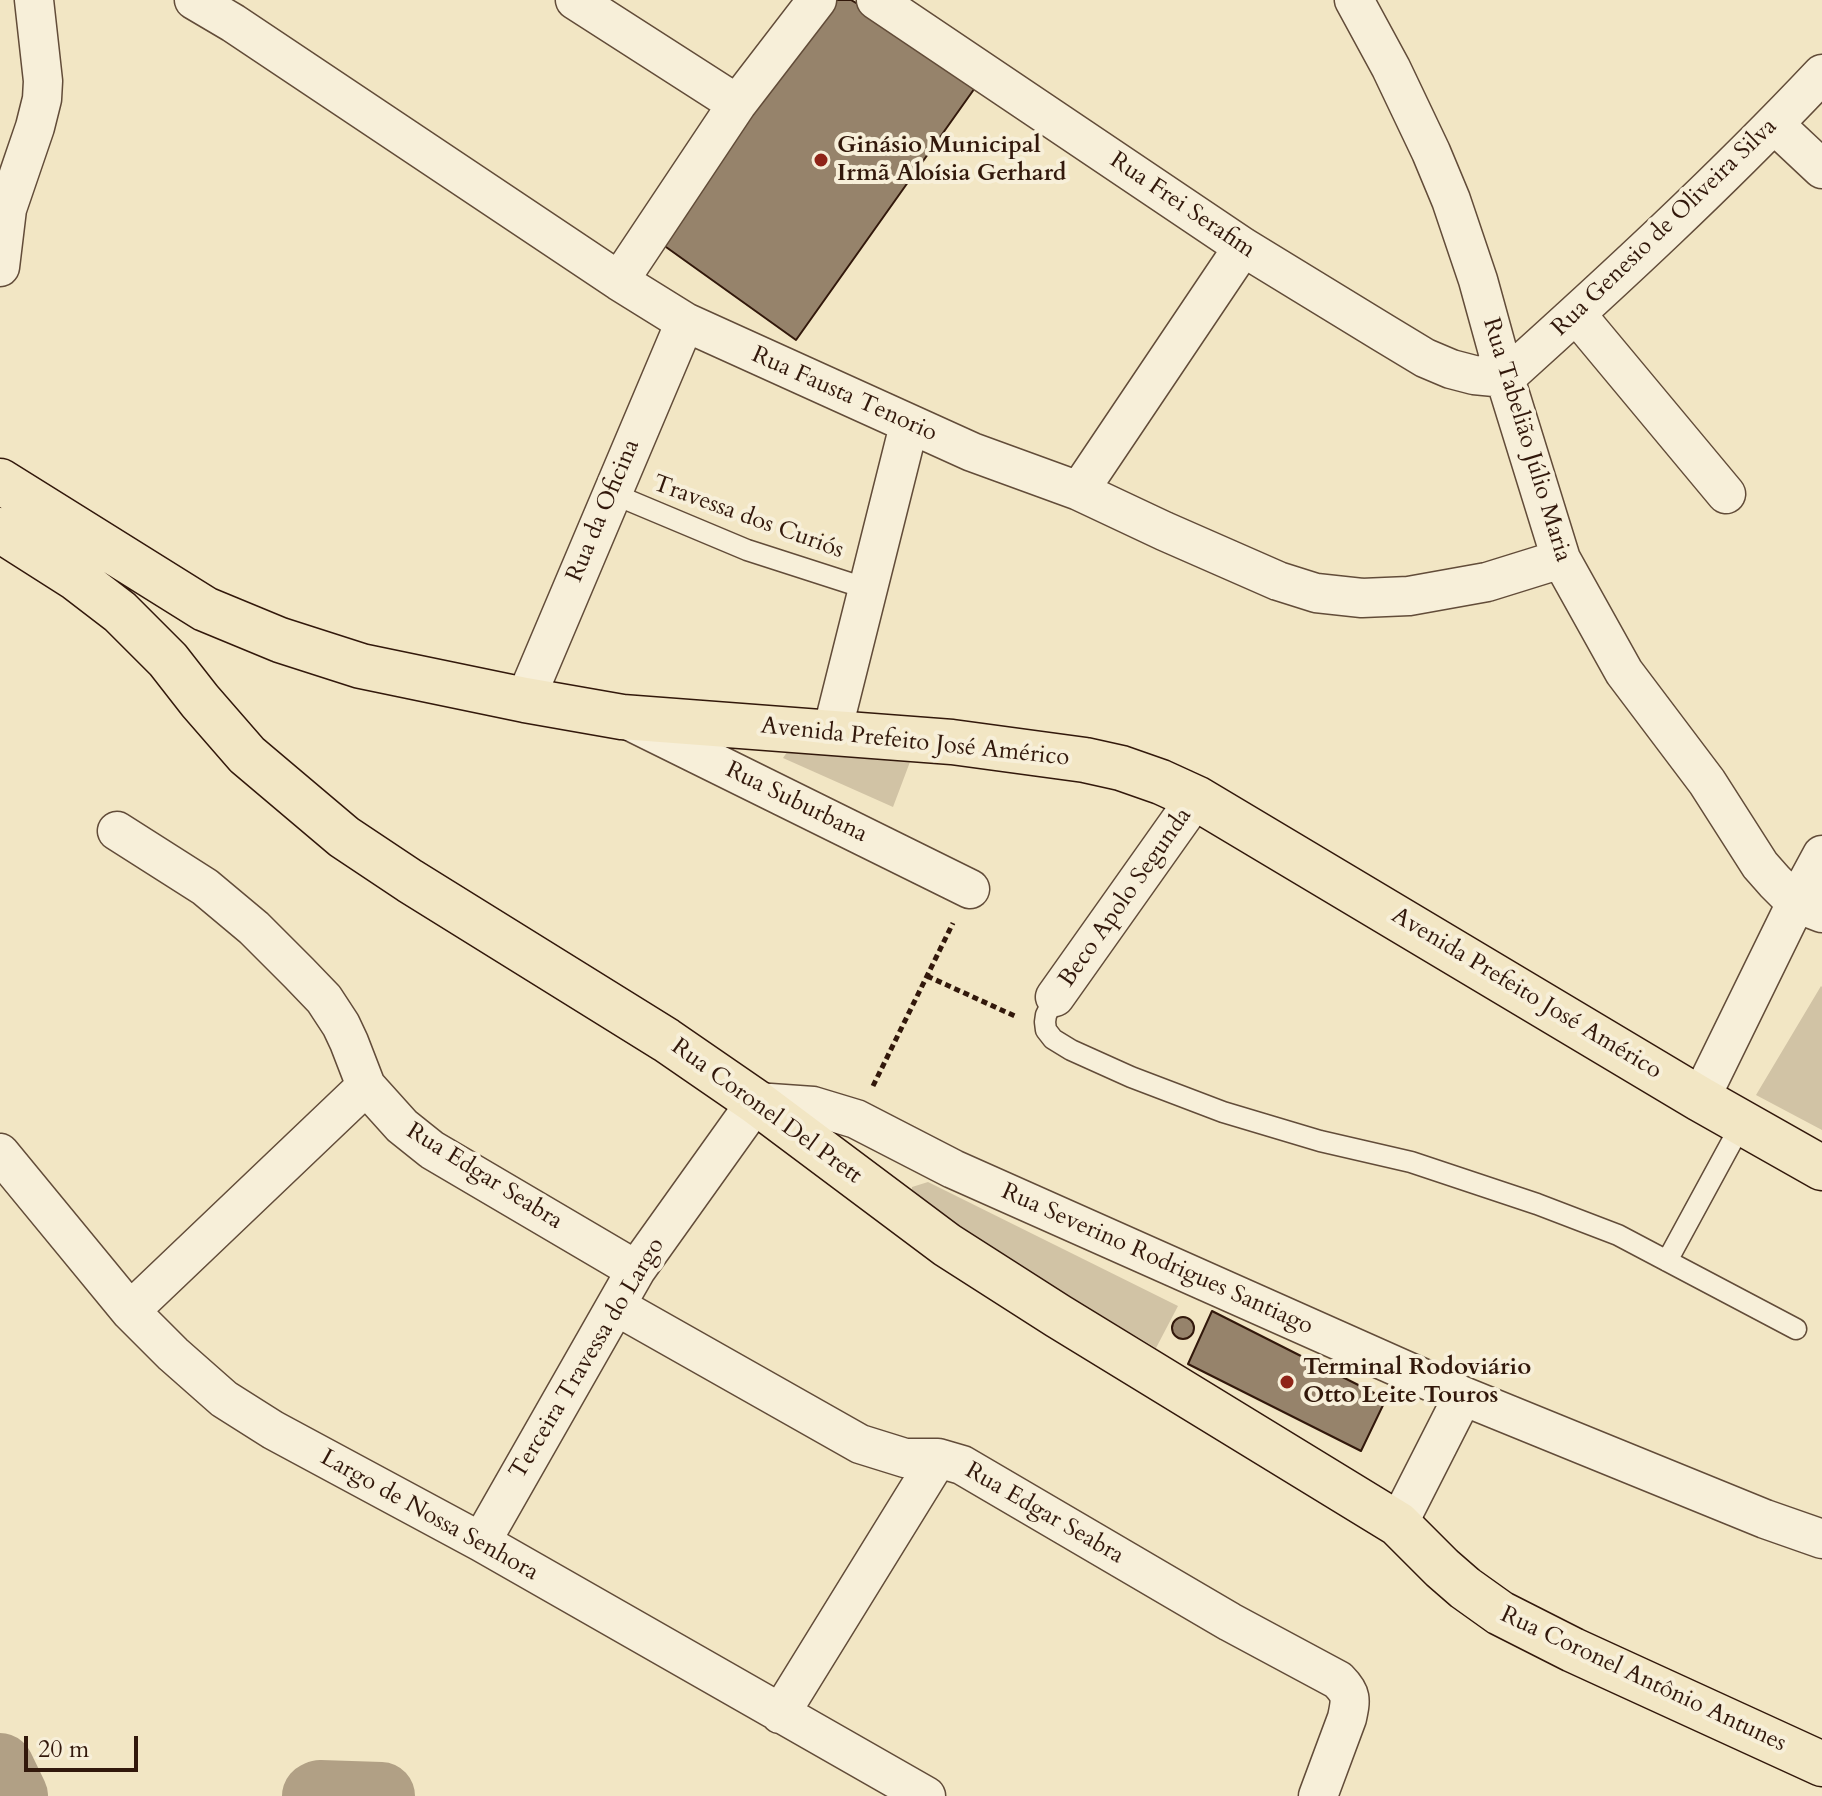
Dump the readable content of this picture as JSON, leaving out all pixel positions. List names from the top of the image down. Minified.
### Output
{"streets":{"main road":["Avenida Prefeito José Américo","Rua Coronel Del Prett","Rua Coronel Antônio Antunes"],"street":["Rua Frei Serafim","Rua Genesio de Oliveira Silva","Rua Fausta Tenorio","Rua Tabelião Júlio Maria","Rua da Oficina","Rua Suburbana","Beco Apolo Segunda","Rua Edgar Seabra","Rua Severino Rodrigues Santiago","Terceira Travessa do Largo","Largo de Nossa Senhora"],"lane":["Travessa dos Curiós"]},"crossings":[["Rua Frei Serafim","Rua Genesio de Oliveira Silva"],["Rua Frei Serafim","Rua Tabelião Júlio Maria"],["Rua Genesio de Oliveira Silva","Rua Tabelião Júlio Maria"],["Rua Fausta Tenorio","Rua Tabelião Júlio Maria"],["Rua Fausta Tenorio","Rua da Oficina"],["Rua da Oficina","Travessa dos Curiós"],["Rua da Oficina","Avenida Prefeito José Américo"],["Avenida Prefeito José Américo","Rua Suburbana"],["Avenida Prefeito José Américo","Beco Apolo Segunda"],["Rua Coronel Del Prett","Rua Severino Rodrigues Santiago"],["Rua Coronel Del Prett","Terceira Travessa do Largo"],["Rua Coronel Del Prett","Rua Coronel Antônio Antunes"],["Rua Edgar Seabra","Terceira Travessa do Largo"],["Rua Severino Rodrigues Santiago","Terceira Travessa do Largo"],["Terceira Travessa do Largo","Largo de Nossa Senhora"]],"places":["Ginásio Municipal Irmã Aloísia Gerhard","Terminal Rodoviário Otto Leite Touros"],"scale_bar":"20 m"}
